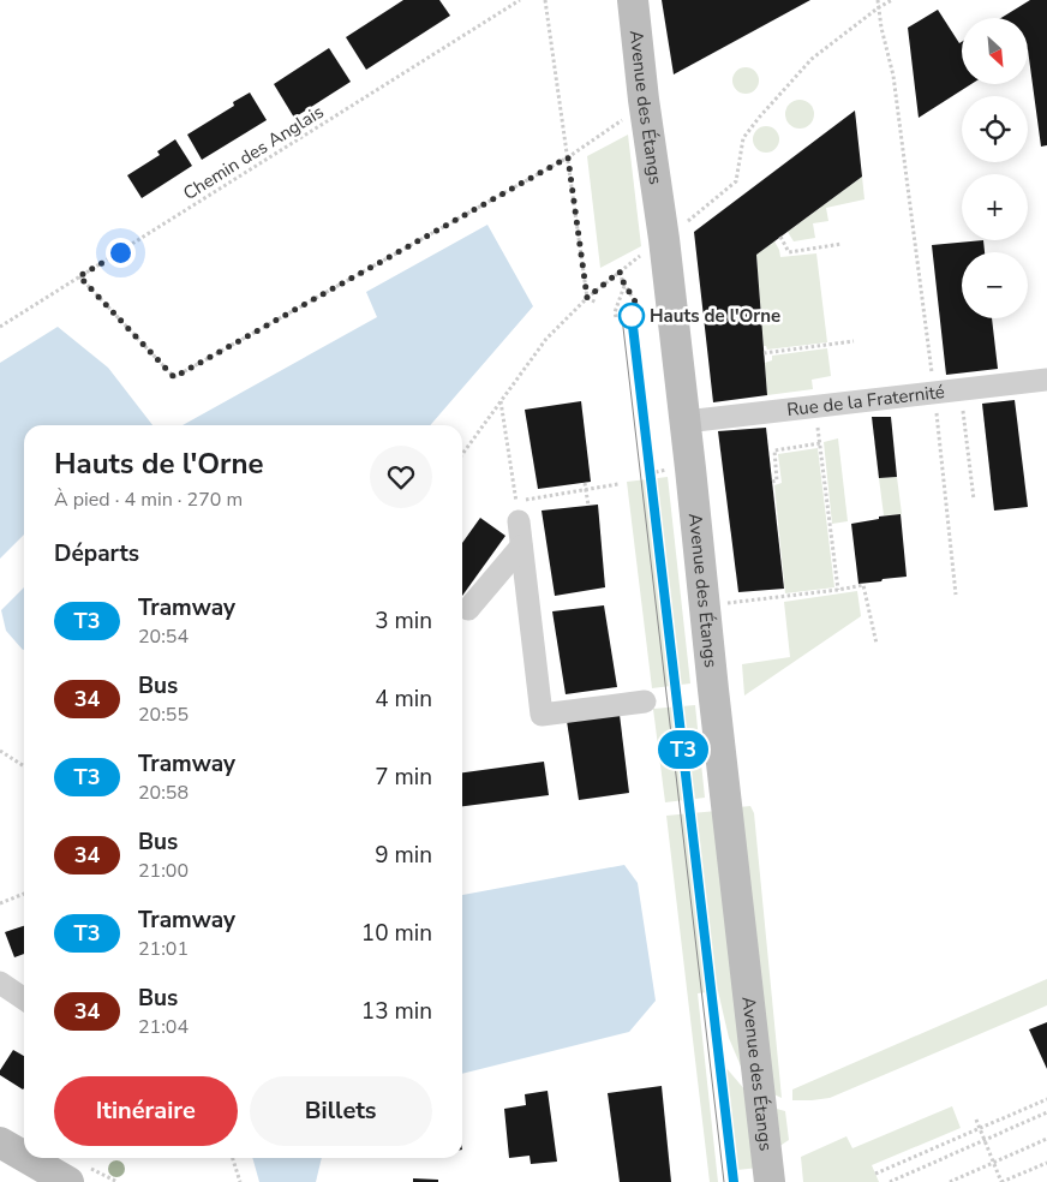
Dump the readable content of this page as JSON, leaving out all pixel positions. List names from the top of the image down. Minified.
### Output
{"streets":{"street":["Avenue des Étangs","Rue de la Fraternité"],"path":["Chemin des Anglais"]},"crossings":[["Avenue des Étangs","Rue de la Fraternité"]],"places":["Hauts de l'Orne"],"lines":["tram line T3"],"north":"bottom right","page":{"on_map":"T3","map_buttons":["+","−"],"heading":[["Hauts de l'Orne","À pied · 4 min · 270 m"],"Départs"],"list":[{"mark":"T3","name":"Tramway","note":"20:54","value":"3 min"},{"mark":"34","name":"Bus","note":"20:55","value":"4 min"},{"mark":"T3","name":"Tramway","note":"20:58","value":"7 min"},{"mark":"34","name":"Bus","note":"21:00","value":"9 min"},{"mark":"T3","name":"Tramway","note":"21:01","value":"10 min"},{"mark":"34","name":"Bus","note":"21:04","value":"13 min"}],"buttons":["Itinéraire","Billets"]}}
